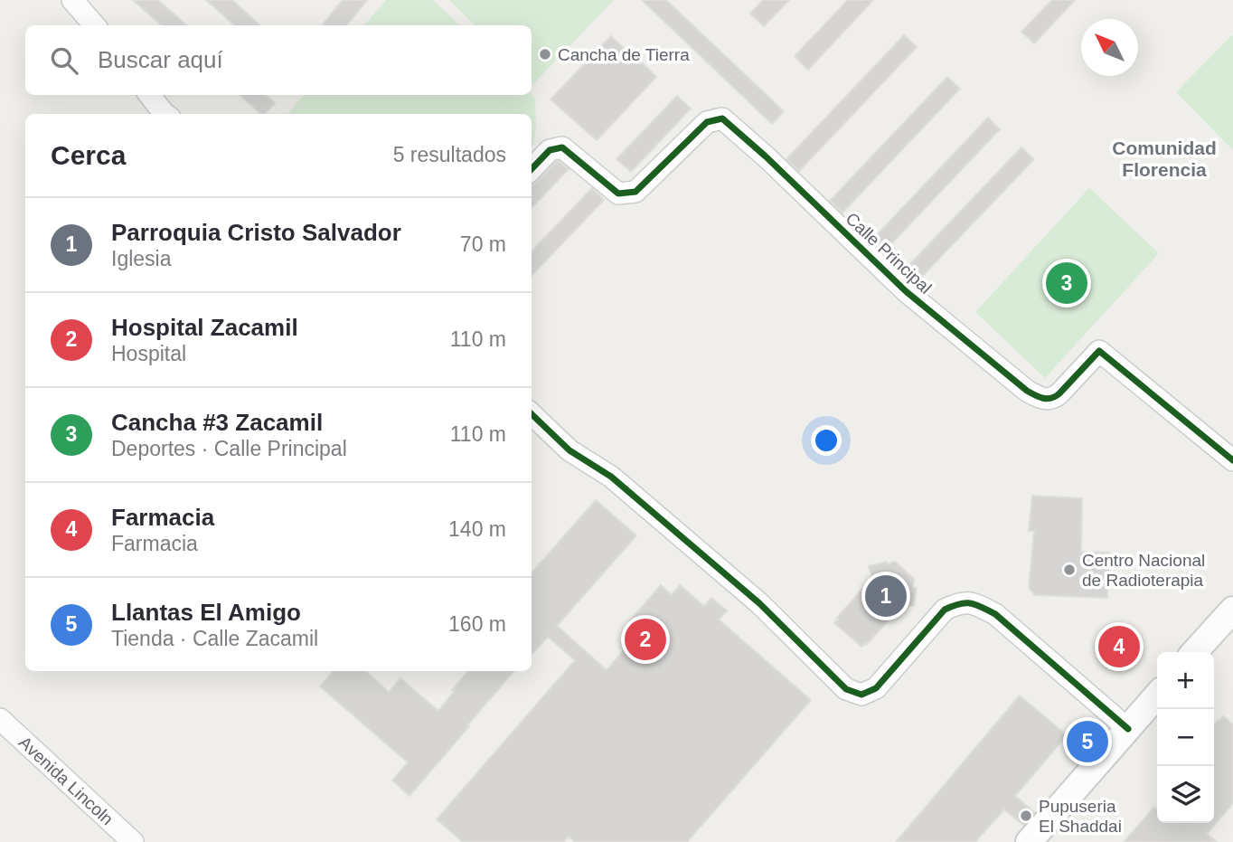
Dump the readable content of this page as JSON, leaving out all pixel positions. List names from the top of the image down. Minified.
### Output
{"streets":{"street":["Calle Principal","Avenida Lincoln"]},"districts":["Comunidad Florencia"],"places":["Cancha de Tierra","Centro Nacional de Radioterapia","Pupuseria El Shaddai"],"north":"top left","page":{"search":"Buscar aquí","heading":["Cerca","5 resultados"],"list":[{"mark":"1","name":"Parroquia Cristo Salvador","note":"Iglesia","value":"70 m"},{"mark":"2","name":"Hospital Zacamil","note":"Hospital","value":"110 m"},{"mark":"3","name":"Cancha #3 Zacamil","note":"Deportes · Calle Principal","value":"110 m"},{"mark":"4","name":"Farmacia","note":"Farmacia","value":"140 m"},{"mark":"5","name":"Llantas El Amigo","note":"Tienda · Calle Zacamil","value":"160 m"}],"pins":["3","1","2","4","5"],"map_buttons":["+","−"]}}
